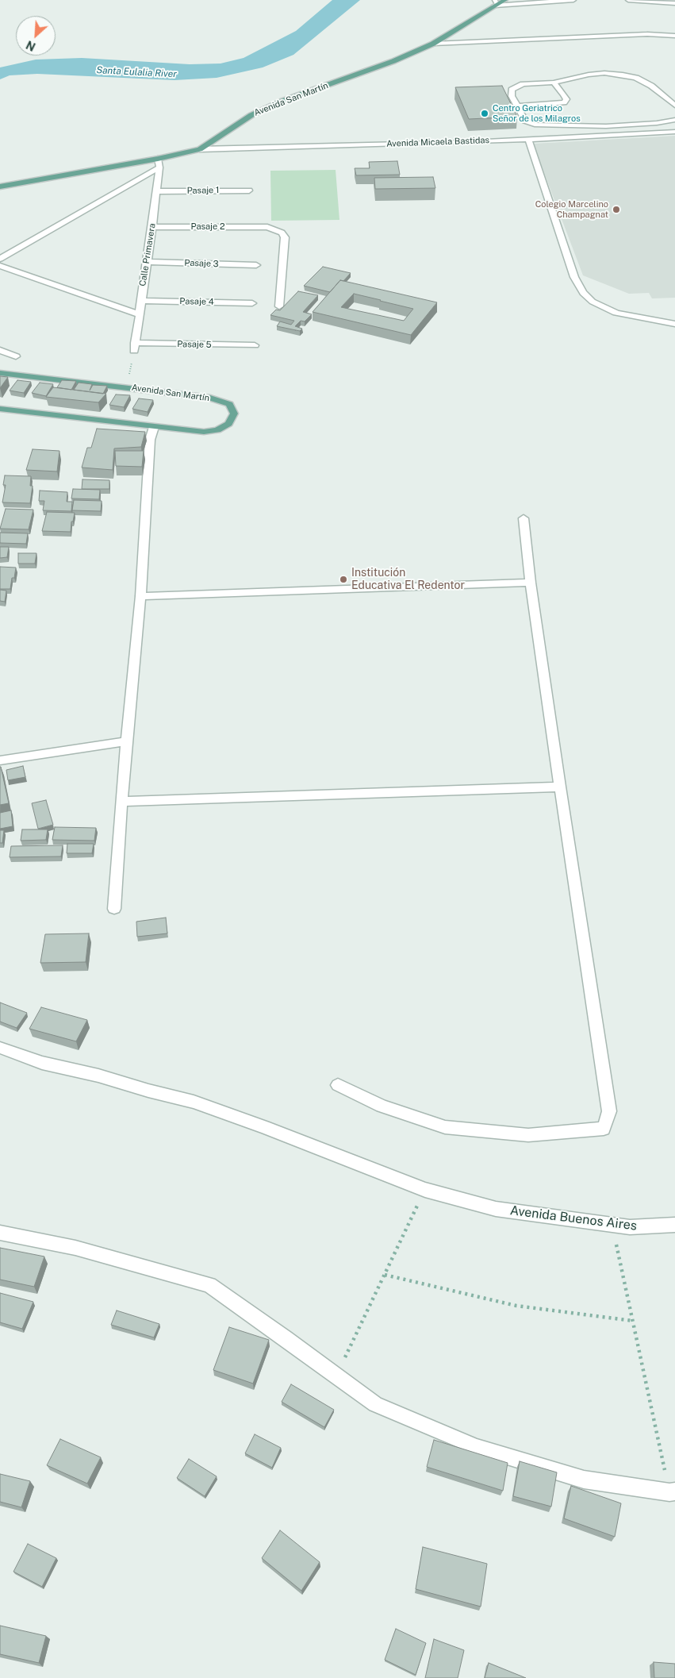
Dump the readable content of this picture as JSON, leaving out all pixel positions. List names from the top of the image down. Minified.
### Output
{"streets":{"main road":["Avenida San Martín"],"street":["Avenida Micaela Bastidas","Pasaje 1","Pasaje 2","Calle Primavera","Pasaje 3","Pasaje 4","Pasaje 5","Avenida Buenos Aires"]},"crossings":[["Avenida San Martín","Avenida Micaela Bastidas"],["Avenida San Martín","Calle Primavera"],["Pasaje 1","Calle Primavera"],["Pasaje 2","Calle Primavera"],["Calle Primavera","Pasaje 3"],["Calle Primavera","Pasaje 4"],["Calle Primavera","Pasaje 5"]],"water":["Santa Eulalia River"],"places":["Centro Geriatrico Señor de los Milagros","Colegio Marcelino Champagnat","Institución Educativa El Redentor"],"north":"bottom left"}
